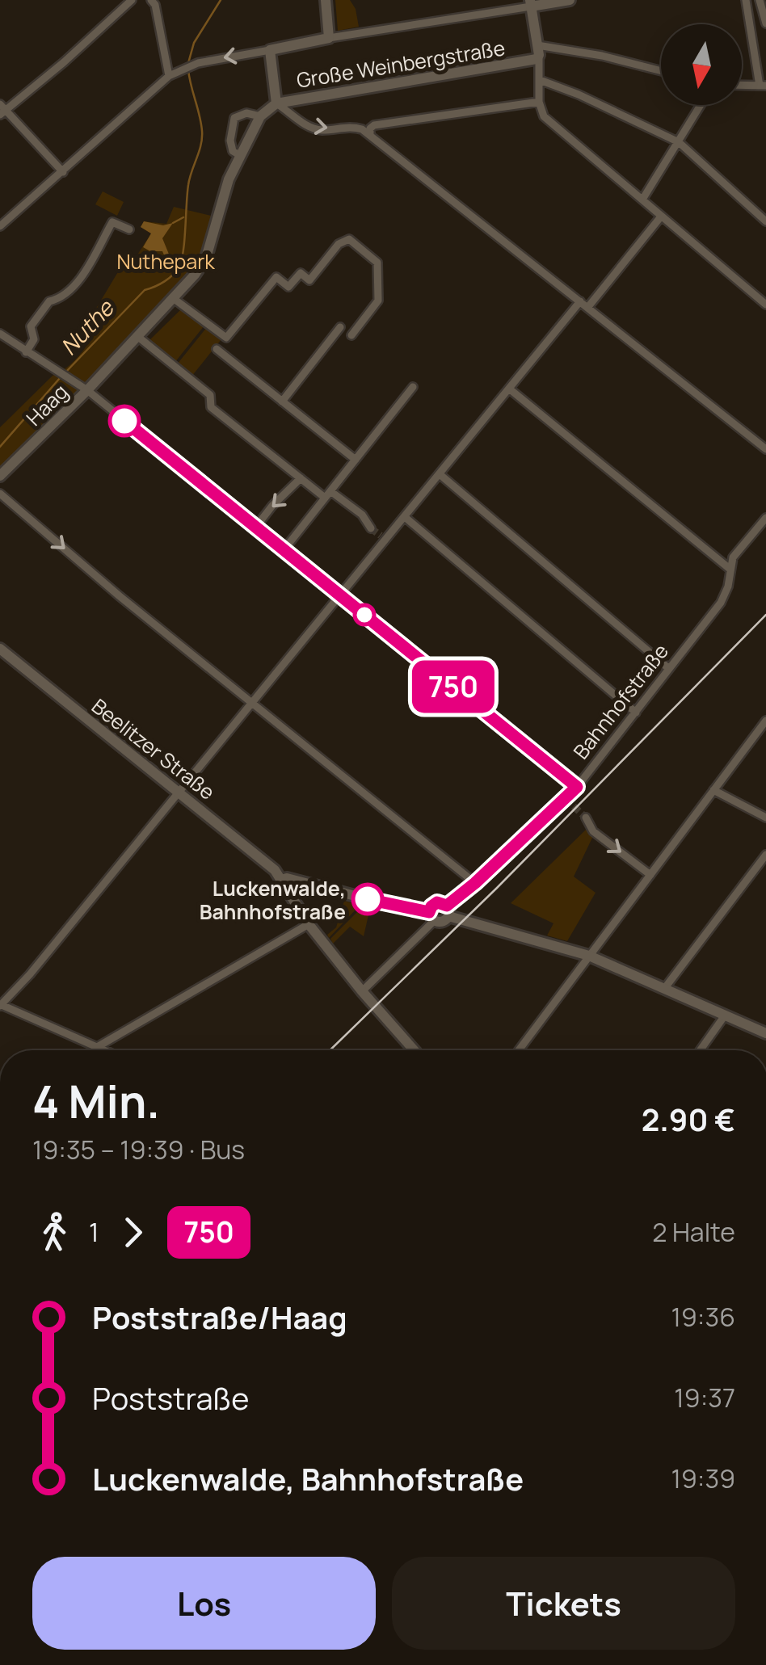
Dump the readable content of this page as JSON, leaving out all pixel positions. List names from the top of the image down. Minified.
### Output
{"streets":{"main road":["Große Weinbergstraße","Haag","Beelitzer Straße"],"street":["Bahnhofstraße"]},"crossings":[["Große Weinbergstraße","Haag"]],"water":["Nuthe"],"parks":["Nuthepark"],"places":["Luckenwalde, Bahnhofstraße"],"lines":["bus line 750"],"north":"bottom","page":{"on_map":"750","heading":["4 Min.","19:35 – 19:39 · Bus","2.90 €"],"legs":["1","750","2 Halte"],"list":[{"name":"Poststraße/Haag","value":"19:36"},{"name":"Poststraße","value":"19:37"},{"name":"Luckenwalde, Bahnhofstraße","value":"19:39"}],"buttons":["Los","Tickets"]}}
